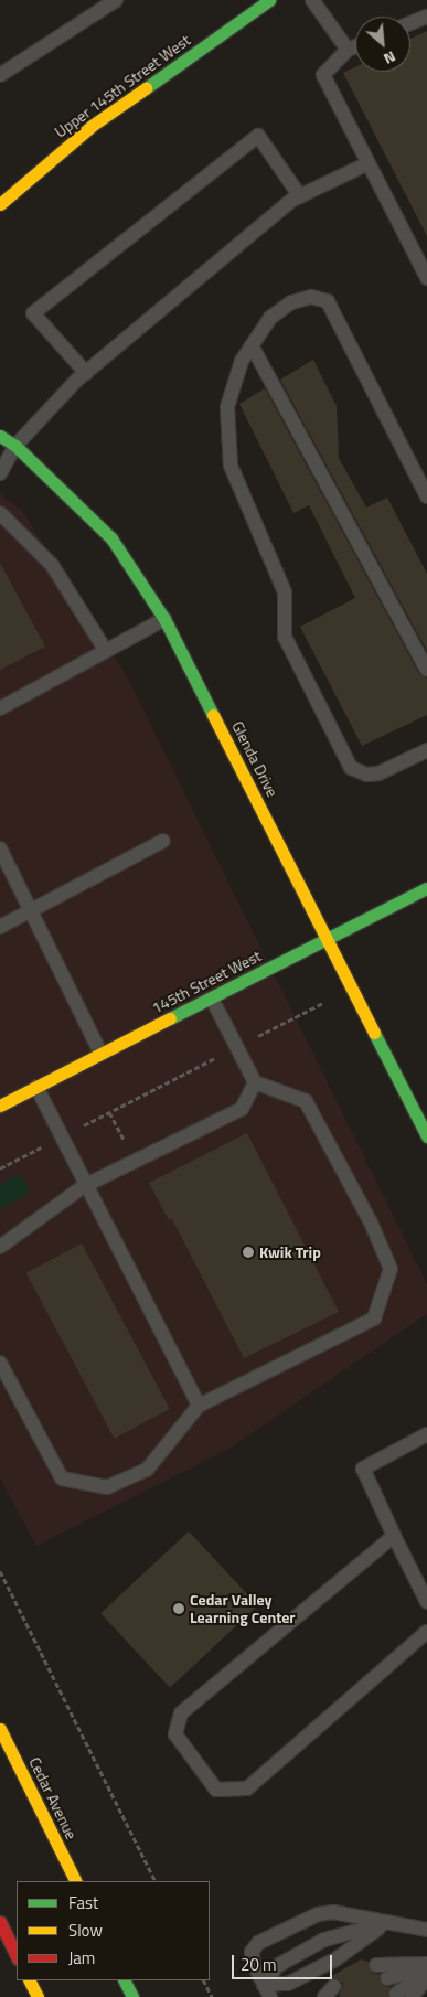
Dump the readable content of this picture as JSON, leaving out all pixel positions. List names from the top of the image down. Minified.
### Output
{"streets":{"main road":["Upper 145th Street West","Glenda Drive","145th Street West","Cedar Avenue"]},"crossings":[["Glenda Drive","145th Street West"]],"places":["Kwik Trip","Cedar Valley Learning Center"],"legend":["Fast","Slow","Jam"],"scale_bar":"20 m","north":"bottom right"}
